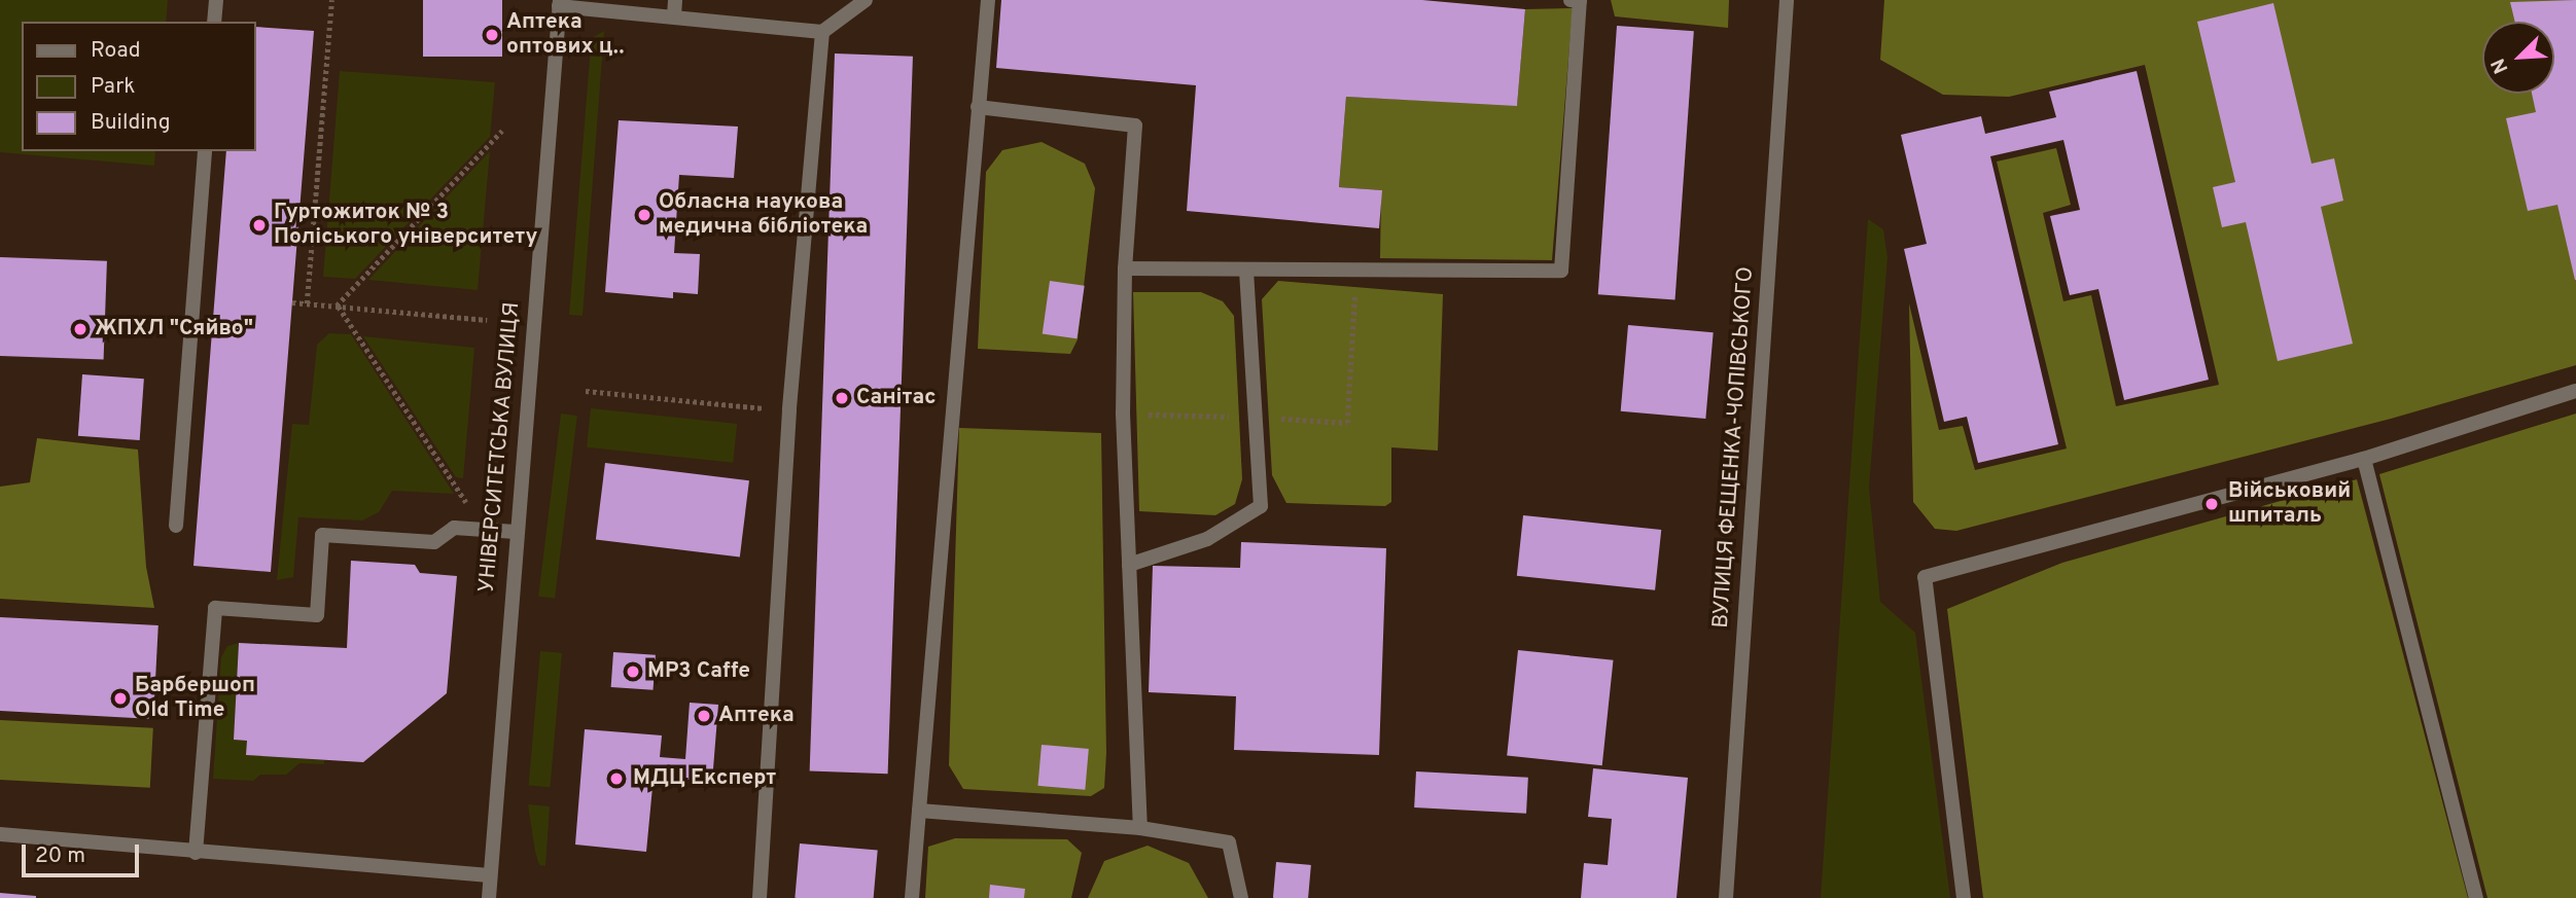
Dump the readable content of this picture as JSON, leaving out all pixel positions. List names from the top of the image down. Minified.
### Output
{"streets":{"street":["УНІВЕРСИТЕТСЬКА ВУЛИЦЯ","ВУЛИЦЯ ФЕЩЕНКА-ЧОПІВСЬКОГО"]},"places":["Аптека оптових ц‥","Обласна наукова медична бібліотека","Гуртожиток № 3 Поліського університету","ЖПХЛ \"Сяйво\"","Санітас","Військовий шпиталь","MP3 Caffe","Барбершоп Old Time","Аптека","МДЦ Експерт"],"legend":["Road","Park","Building"],"scale_bar":"20 m","north":"bottom left"}
